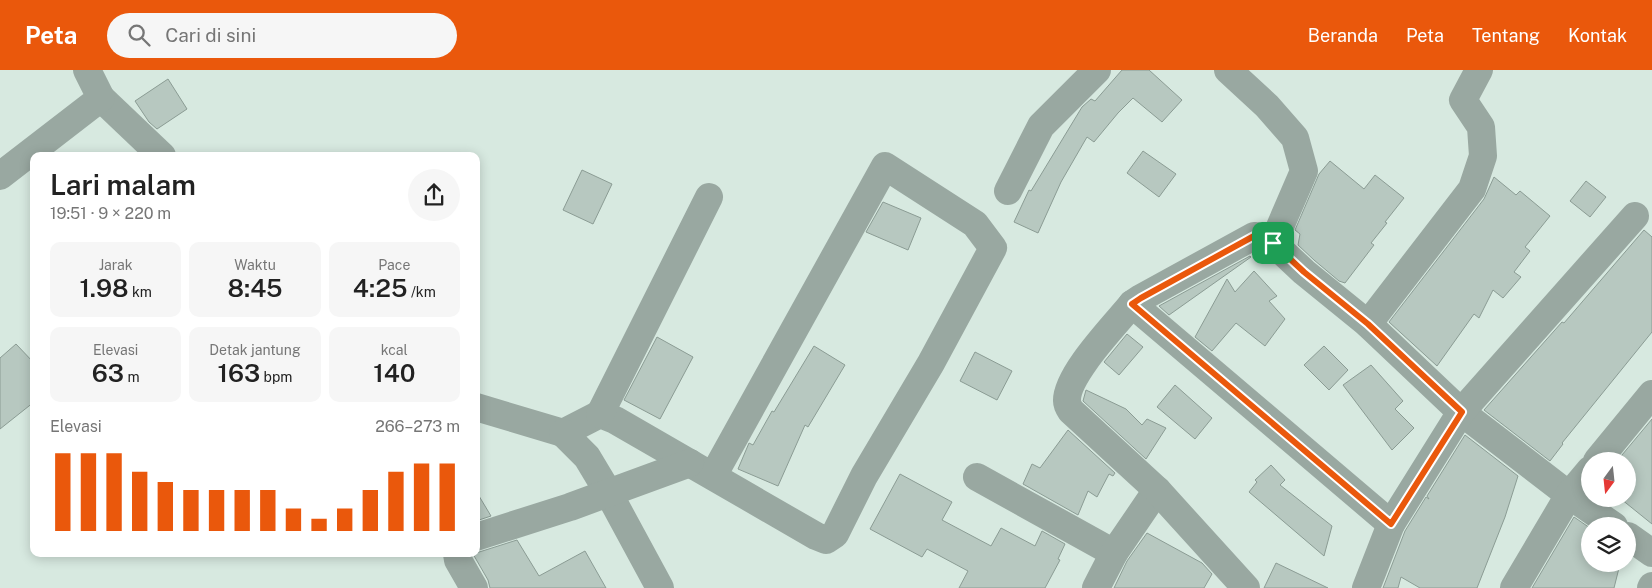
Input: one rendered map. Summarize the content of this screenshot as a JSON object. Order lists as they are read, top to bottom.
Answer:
{
  "north": "bottom",
  "page": {
    "header": "Peta",
    "search": "Cari di sini",
    "nav": [
      "Beranda",
      "Peta",
      "Tentang",
      "Kontak"
    ],
    "heading": ["Lari malam", "19:51 · 9 × 220 m"],
    "stats": [
      ["Jarak", "1.98 km"],
      ["Waktu", "8:45"],
      ["Pace", "4:25 /km"],
      ["Elevasi", "63 m"],
      ["Detak jantung", "163 bpm"],
      ["kcal", "140"]
    ],
    "chart": ["Elevasi", "266–273 m"]
  }
}
